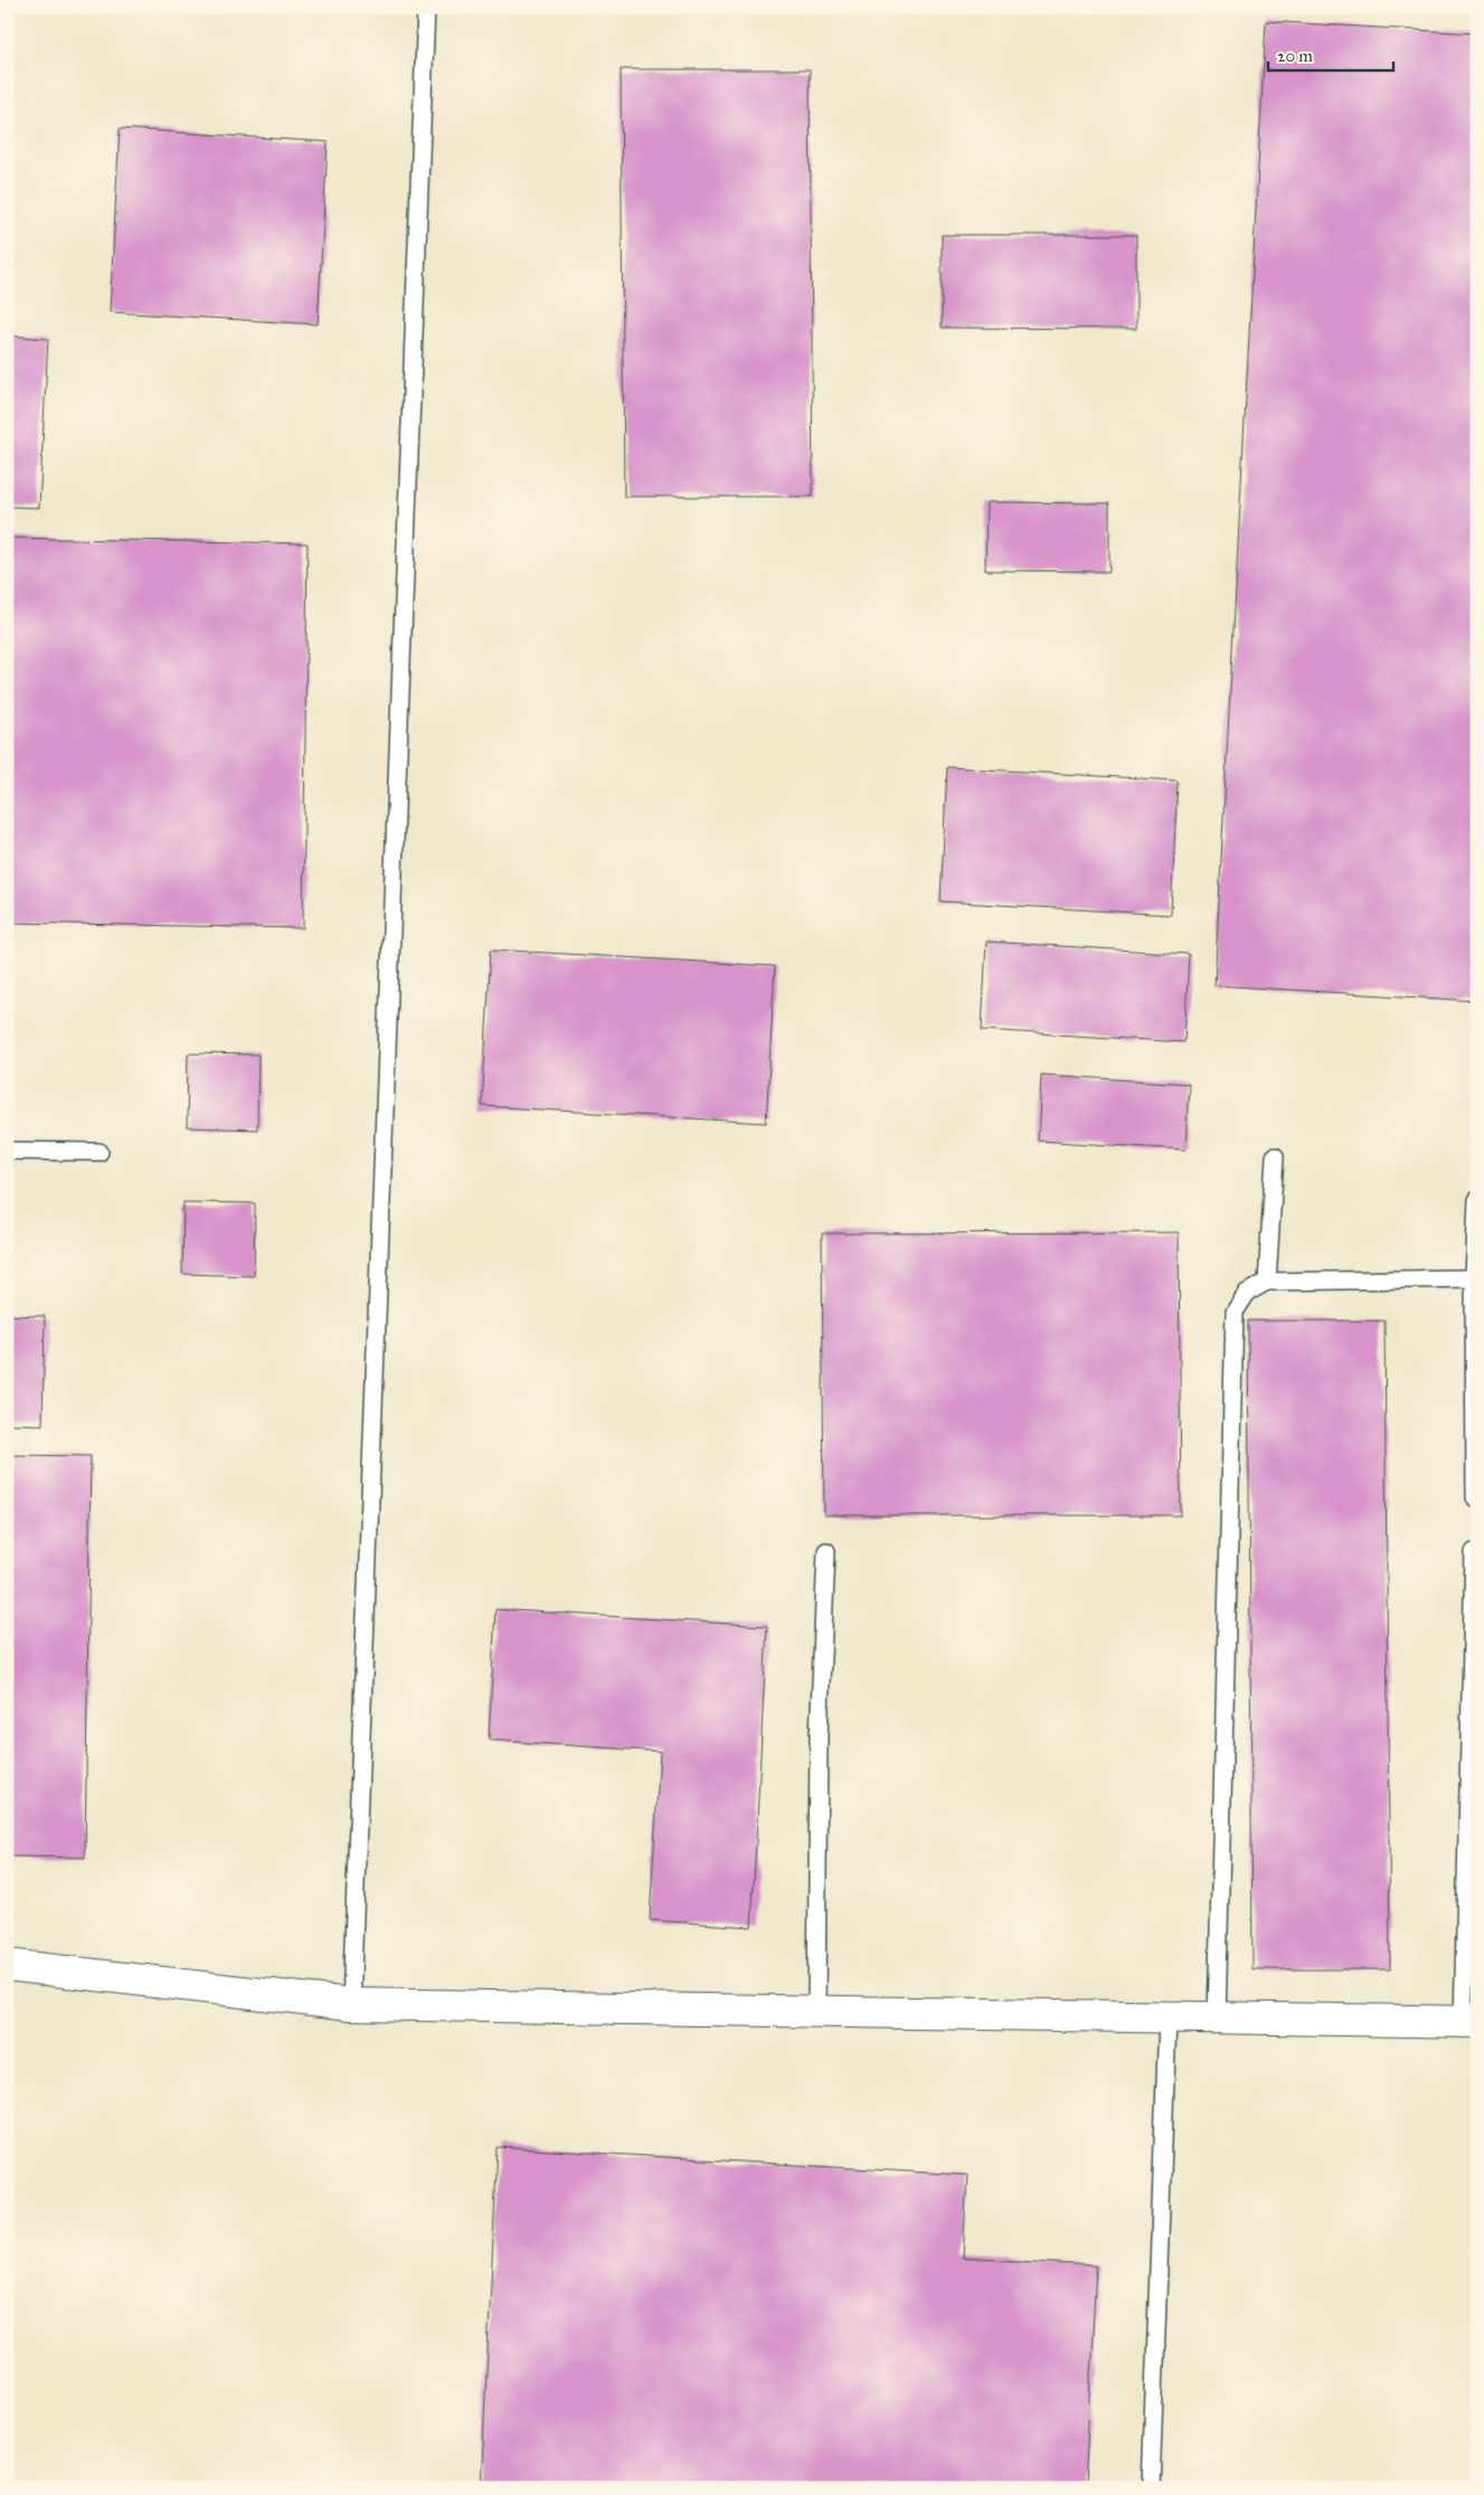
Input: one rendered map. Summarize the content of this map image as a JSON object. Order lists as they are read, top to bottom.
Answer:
{
  "scale_bar": "20 m"
}
